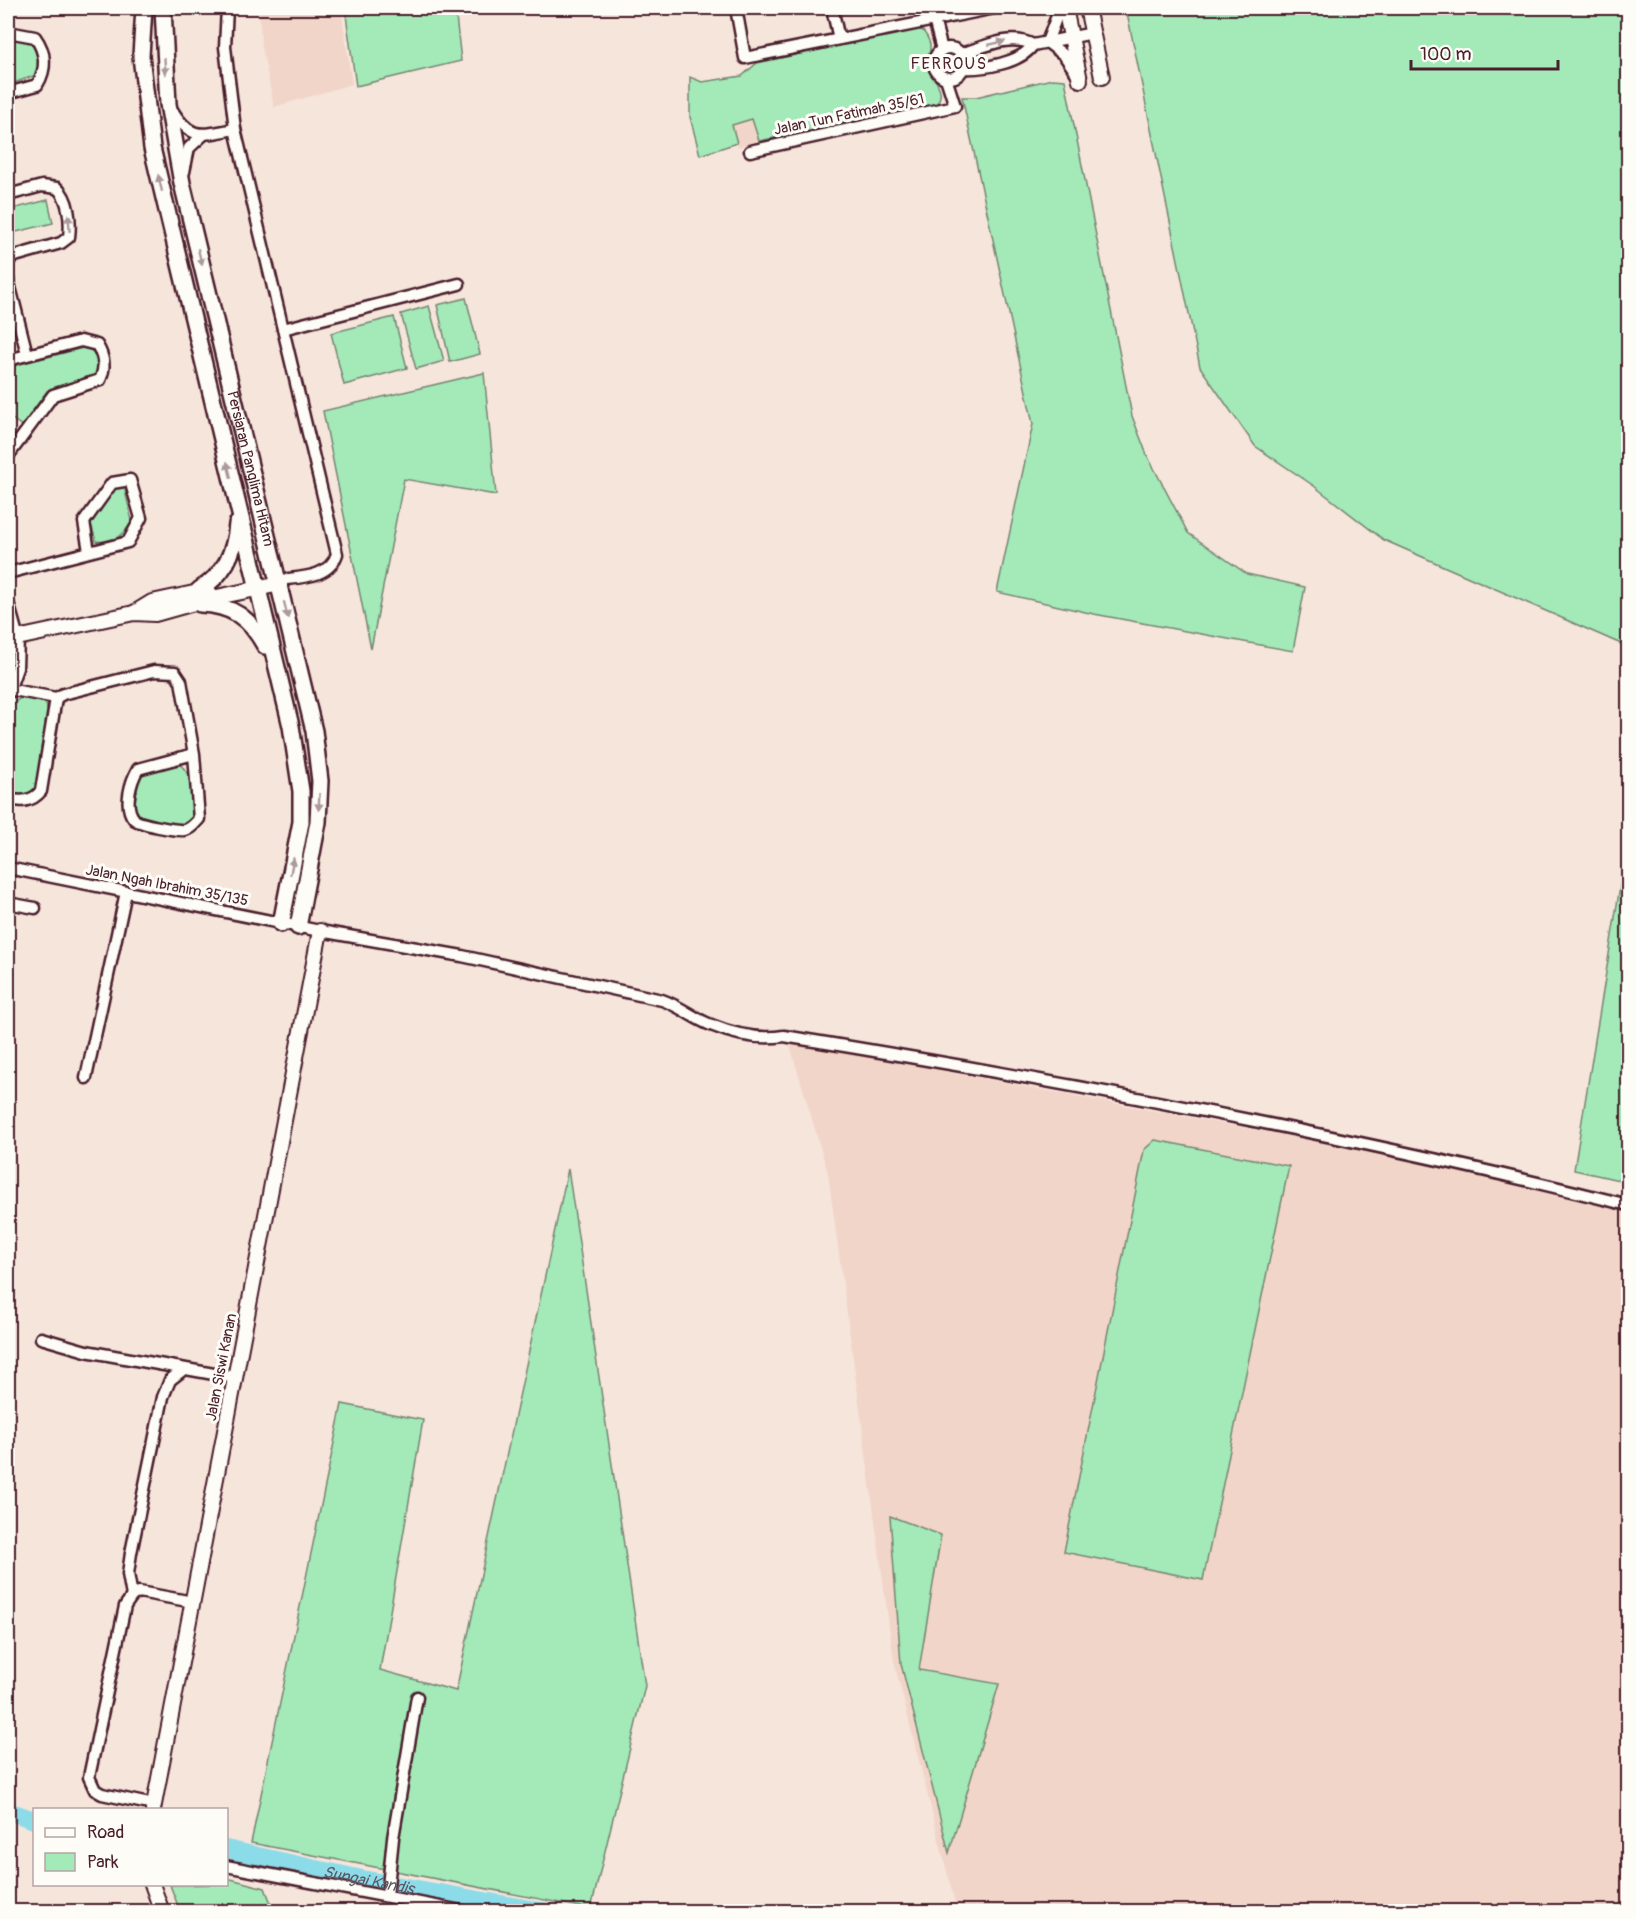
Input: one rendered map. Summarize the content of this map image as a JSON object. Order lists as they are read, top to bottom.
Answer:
{
  "streets": {
    "main road": ["Persiaran Panglima Hitam"],
    "street": ["Jalan Tun Fatimah 35/61", "Jalan Ngah Ibrahim 35/135", "Jalan Siswi Kanan"]
  },
  "crossings": [
    ["Persiaran Panglima Hitam", "Jalan Ngah Ibrahim 35/135"],
    ["Jalan Ngah Ibrahim 35/135", "Jalan Siswi Kanan"]
  ],
  "districts": ["FERROUS"],
  "water": ["Sungai Kandis"],
  "legend": ["Road", "Park"],
  "scale_bar": "100 m"
}
